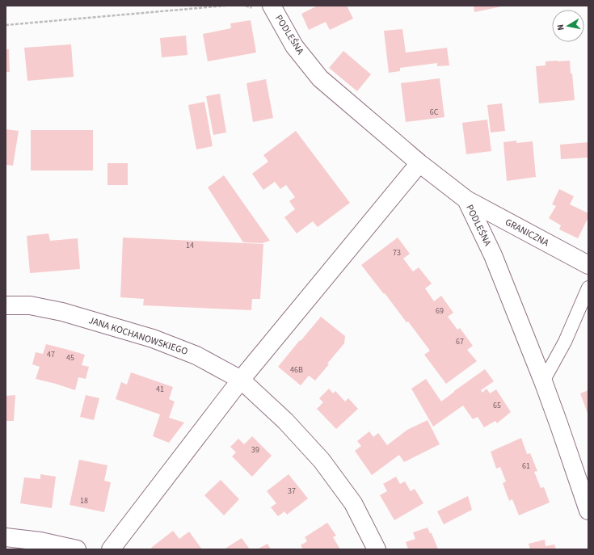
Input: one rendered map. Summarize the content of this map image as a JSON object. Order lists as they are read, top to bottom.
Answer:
{
  "streets": {
    "street": ["PODLEŚNA", "GRANICZNA", "JANA KOCHANOWSKIEGO"]
  },
  "crossings": [
    ["PODLEŚNA", "GRANICZNA"]
  ],
  "house_numbers": [
    "6C",
    "14",
    "73",
    "69",
    "67",
    "47",
    "45",
    "46B",
    "41",
    "65",
    "39",
    "61",
    "37",
    "18"
  ],
  "north": "left"
}
